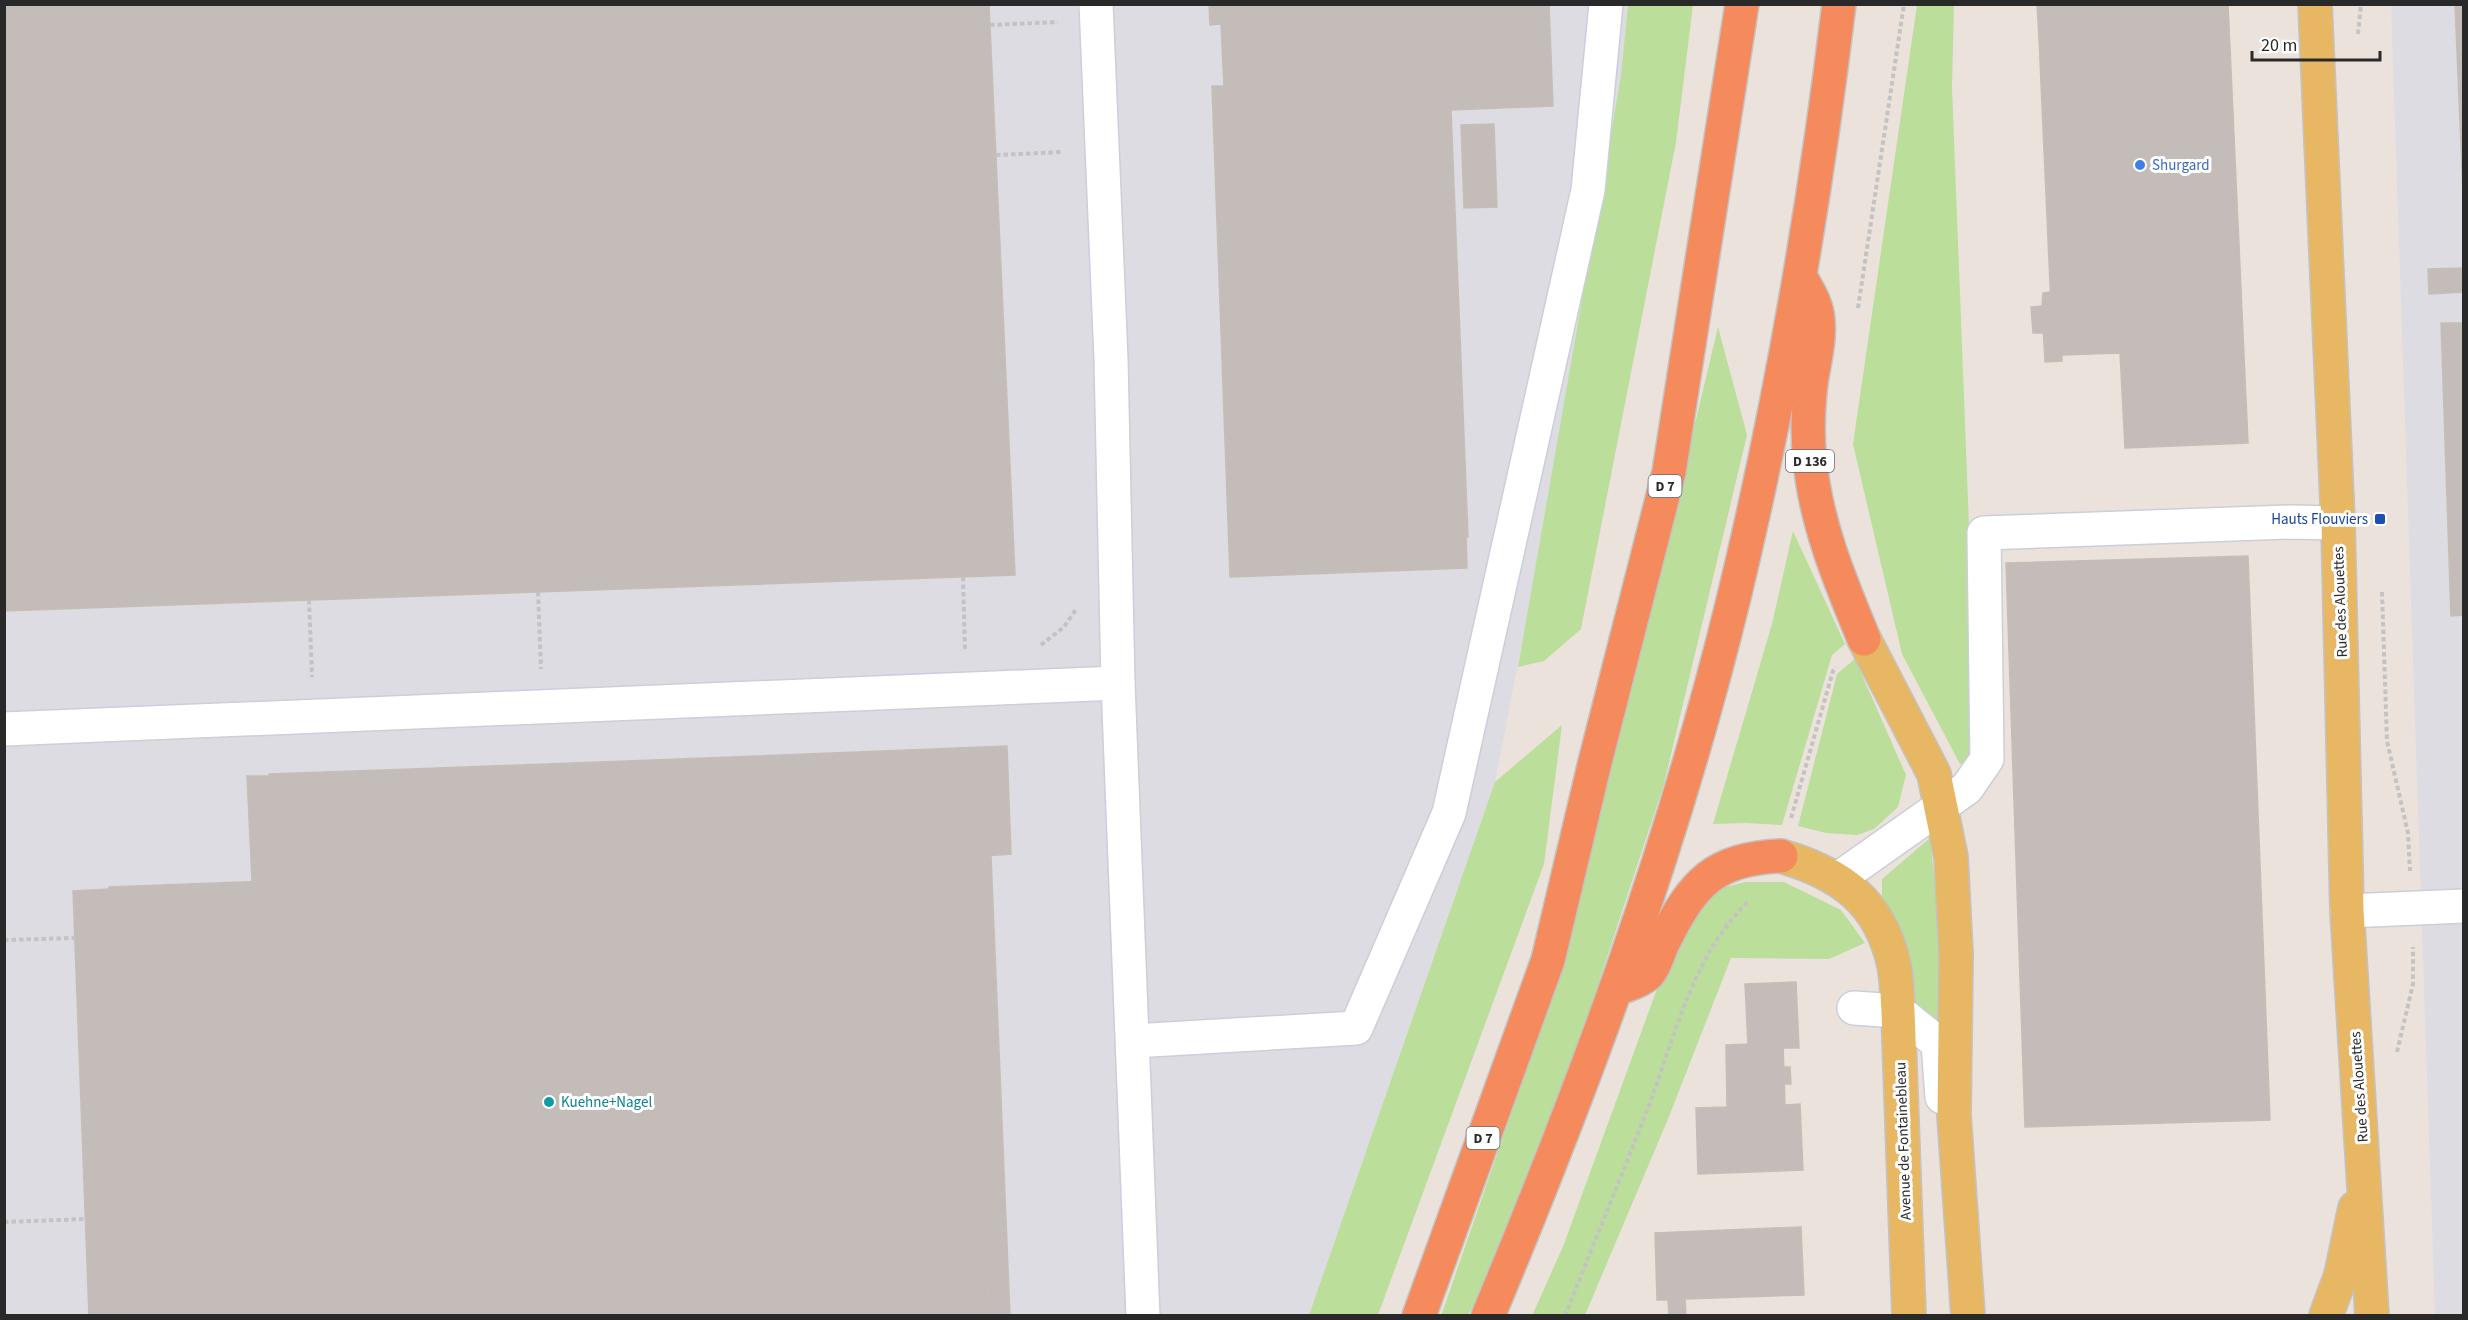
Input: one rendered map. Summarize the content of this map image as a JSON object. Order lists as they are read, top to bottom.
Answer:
{
  "streets": {
    "highway": ["D 136", "D 7"],
    "main road": ["Rue des Alouettes", "Avenue de Fontainebleau"]
  },
  "places": {
    "other": ["Shurgard", "Kuehne+Nagel"],
    "transit": ["Hauts Flouviers"]
  },
  "scale_bar": "20 m"
}
